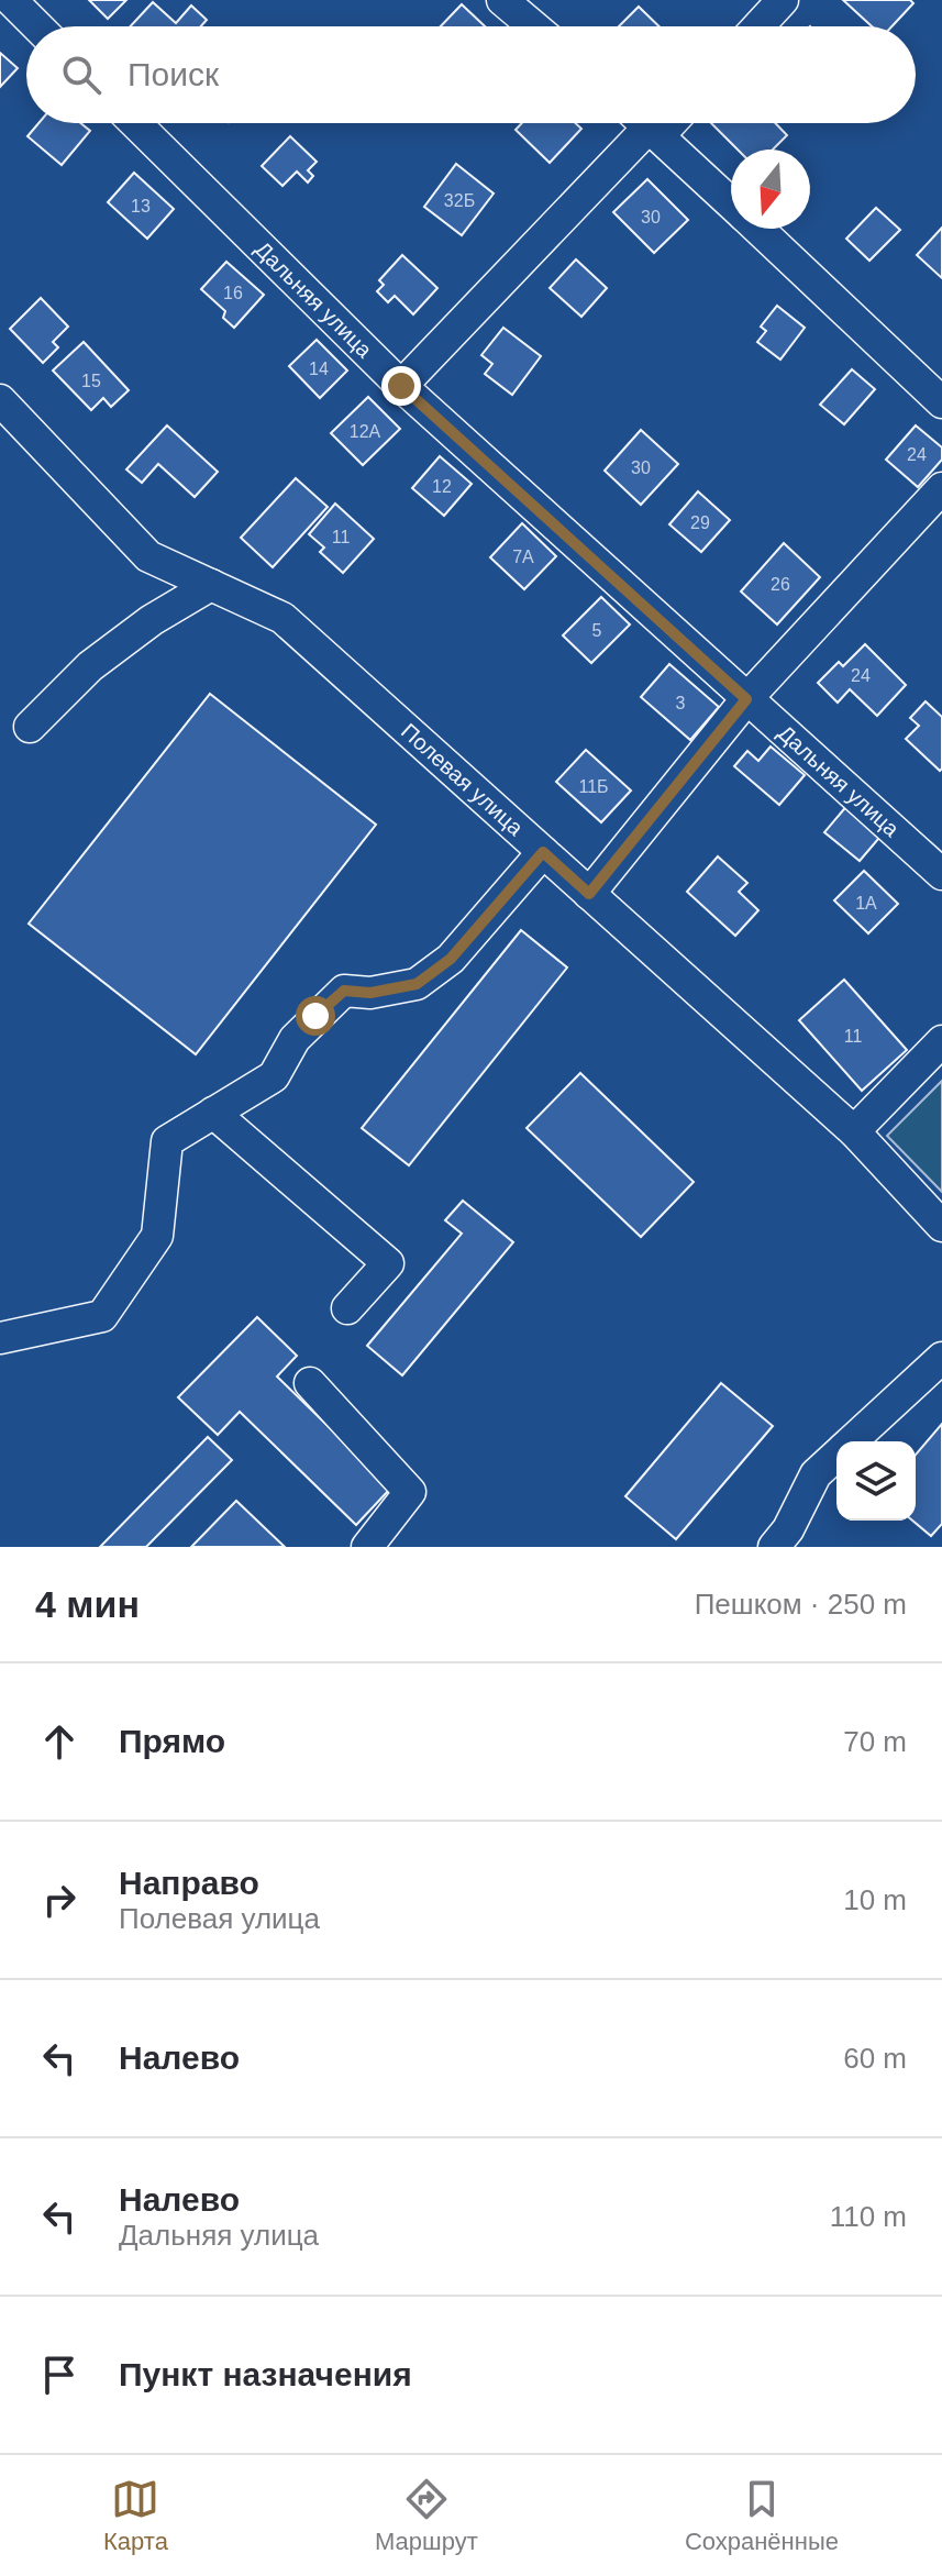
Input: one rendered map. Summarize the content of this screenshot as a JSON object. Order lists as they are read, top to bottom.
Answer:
{
  "streets": {
    "street": ["Дальняя улица", "Полевая улица"]
  },
  "house_numbers": [
    "32Б",
    "13",
    "30",
    "16",
    "14",
    "15",
    "12А",
    "24",
    "30",
    "12",
    "29",
    "11",
    "7А",
    "26",
    "5",
    "24",
    "3",
    "11Б",
    "1А",
    "11"
  ],
  "north": "bottom",
  "page": {
    "search": "Поиск",
    "heading": ["4 мин", "Пешком · 250 m"],
    "list": [
      ["Прямо", "70 m"],
      ["Направо", "Полевая улица", "10 m"],
      ["Налево", "60 m"],
      ["Налево", "Дальняя улица", "110 m"],
      "Пункт назначения"
    ],
    "nav": ["Карта", "Маршрут", "Сохранённые"]
  }
}
